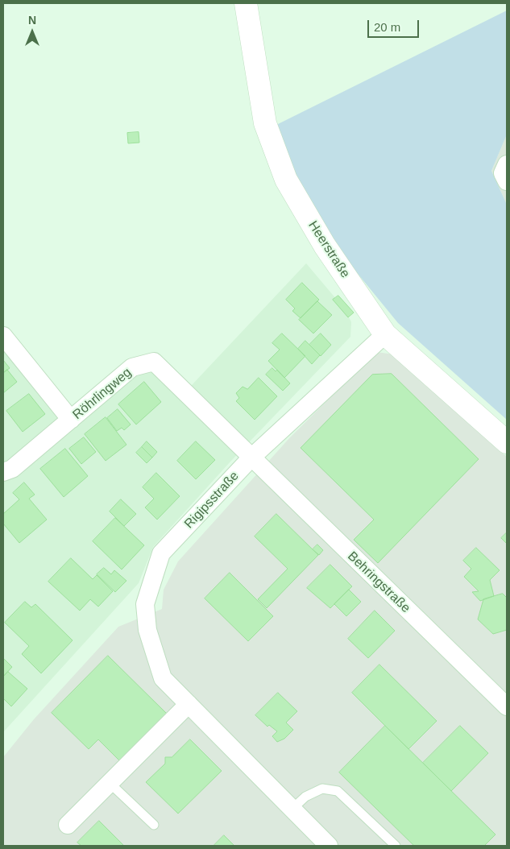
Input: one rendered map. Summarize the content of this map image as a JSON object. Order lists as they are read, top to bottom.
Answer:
{
  "streets": {
    "street": [
      "Heerstraße",
      "Röhrlingweg",
      "Rigipsstraße",
      "Behringstraße"
    ]
  },
  "crossings": [
    ["Heerstraße", "Rigipsstraße"],
    ["Röhrlingweg", "Rigipsstraße"],
    ["Röhrlingweg", "Behringstraße"],
    ["Rigipsstraße", "Behringstraße"]
  ],
  "scale_bar": "20 m",
  "north": "top"
}
